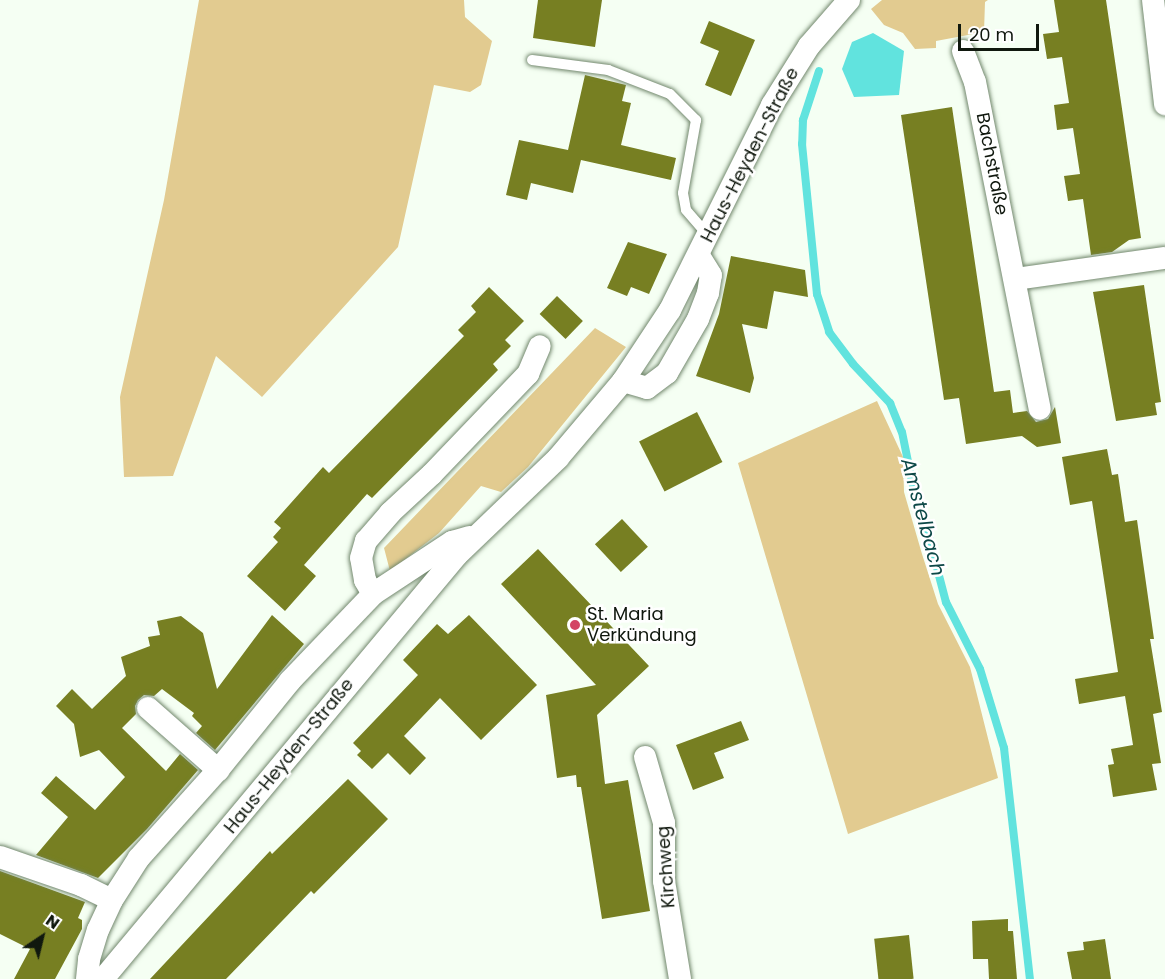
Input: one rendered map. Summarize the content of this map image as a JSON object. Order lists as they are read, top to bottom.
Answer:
{
  "streets": {
    "street": ["Haus-Heyden-Straße", "Bachstraße", "Kirchweg"]
  },
  "water": ["Amstelbach"],
  "places": ["St. Maria Verkündung"],
  "scale_bar": "20 m",
  "north": "top right"
}
